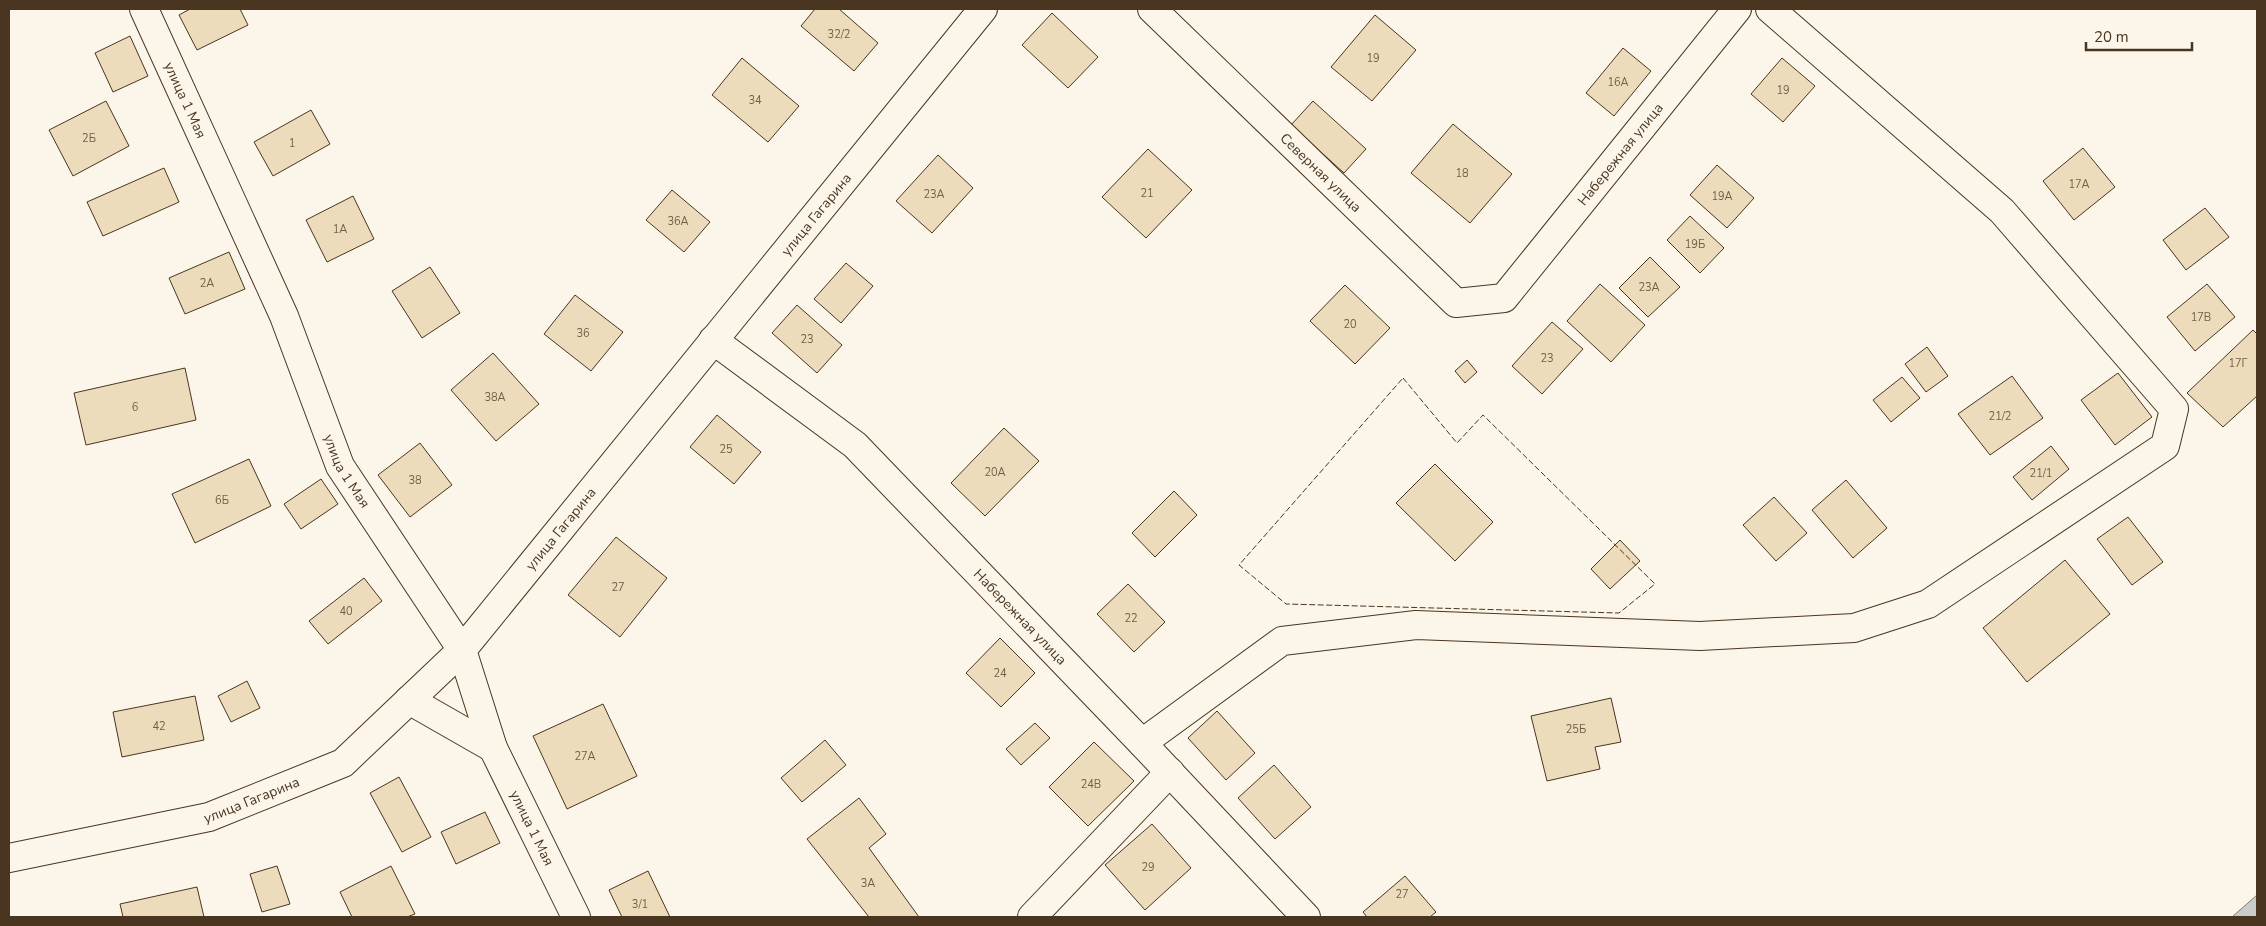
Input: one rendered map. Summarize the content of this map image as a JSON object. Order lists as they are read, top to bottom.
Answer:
{
  "streets": {
    "street": [
      "улица 1 Мая",
      "Набережная улица",
      "Северная улица",
      "улица Гагарина"
    ]
  },
  "crossings": [
    ["улица 1 Мая", "улица Гагарина"],
    ["Набережная улица", "Северная улица"],
    ["Набережная улица", "улица Гагарина"]
  ],
  "house_numbers": [
    "32/2",
    "19",
    "16А",
    "19",
    "34",
    "2Б",
    "1",
    "18",
    "17А",
    "21",
    "23А",
    "19А",
    "36А",
    "1А",
    "19Б",
    "2А",
    "23А",
    "17В",
    "20",
    "36",
    "23",
    "23",
    "17Г",
    "38А",
    "6",
    "21/2",
    "25",
    "20А",
    "21/1",
    "38",
    "6Б",
    "27",
    "40",
    "22",
    "24",
    "42",
    "25Б",
    "27А",
    "24В",
    "29",
    "3А",
    "27",
    "3/1"
  ],
  "scale_bar": "20 m"
}
